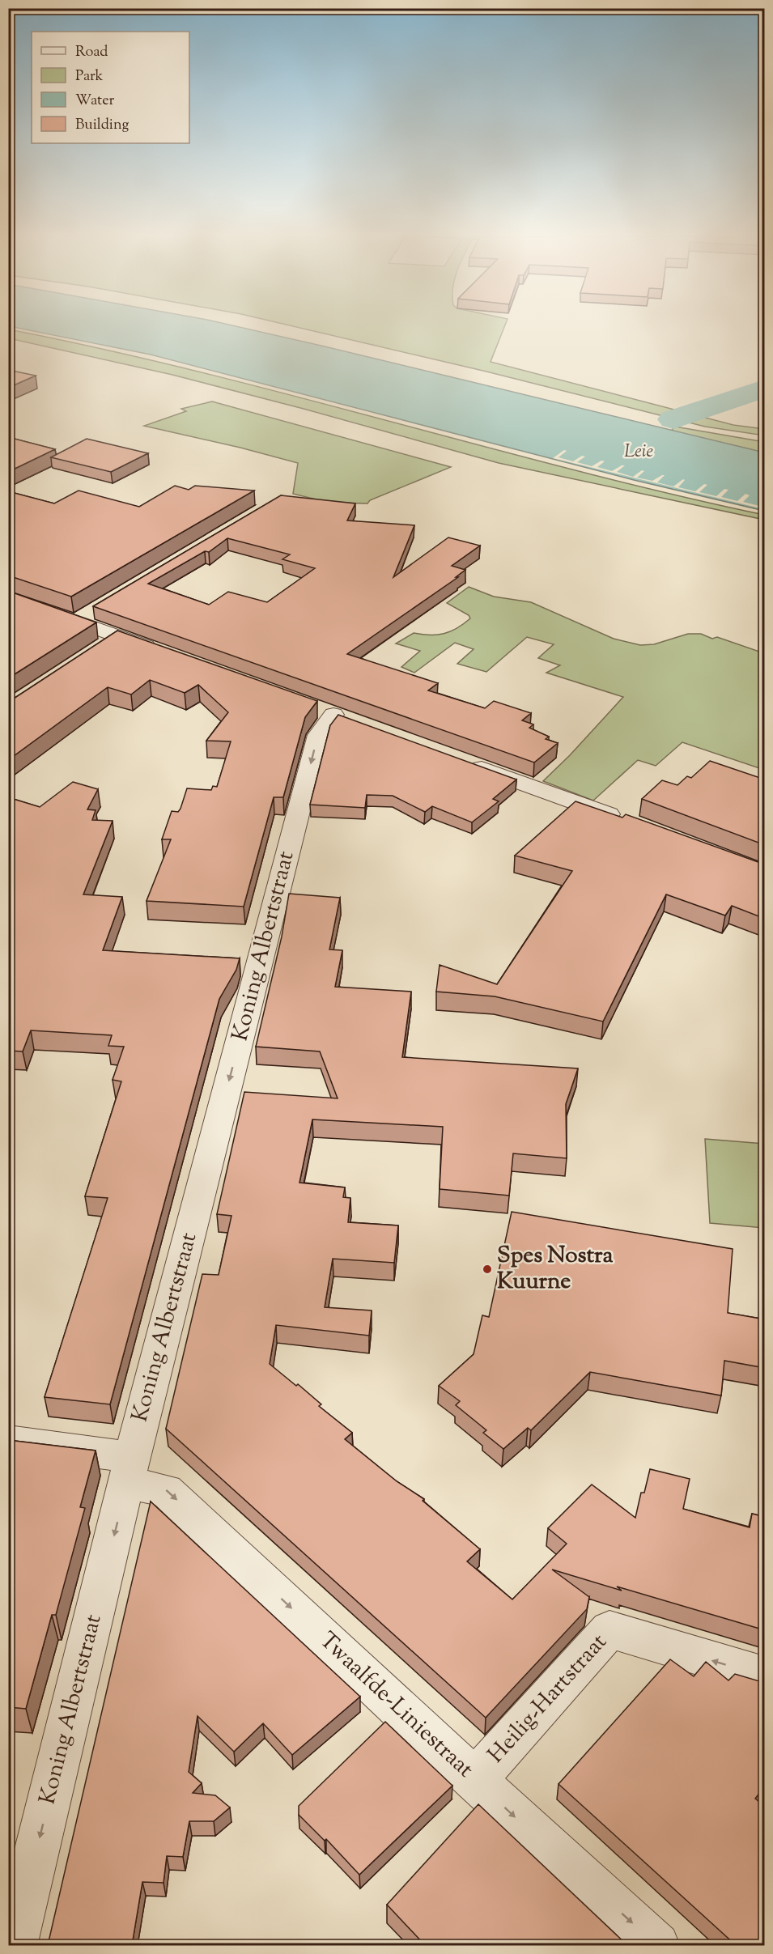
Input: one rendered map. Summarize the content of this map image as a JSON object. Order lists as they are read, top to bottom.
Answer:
{
  "streets": {
    "street": ["Koning Albertstraat", "Heilig-Hartstraat", "Twaalfde-Liniestraat"]
  },
  "crossings": [
    ["Koning Albertstraat", "Twaalfde-Liniestraat"],
    ["Heilig-Hartstraat", "Twaalfde-Liniestraat"]
  ],
  "one_way": ["Koning Albertstraat", "Heilig-Hartstraat", "Twaalfde-Liniestraat"],
  "water": ["Leie"],
  "places": ["Spes Nostra Kuurne"],
  "legend": [
    "Road",
    "Park",
    "Water",
    "Building"
  ]
}
